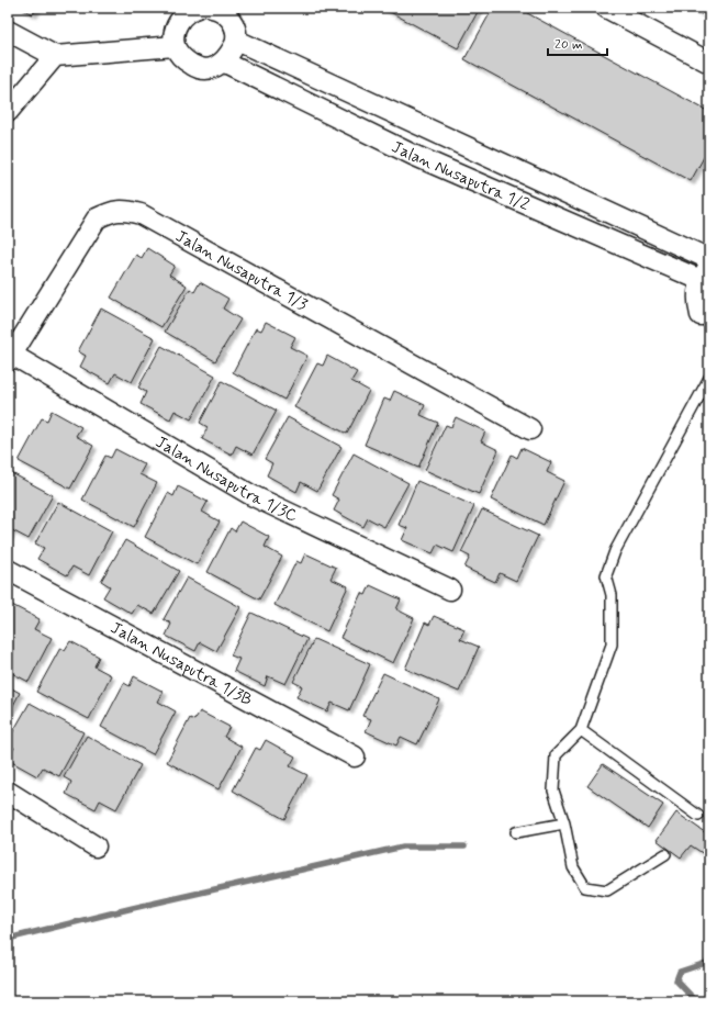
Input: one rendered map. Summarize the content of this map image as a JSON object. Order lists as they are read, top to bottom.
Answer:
{
  "streets": {
    "street": [
      "Jalan Nusaputra 1/2",
      "Jalan Nusaputra 1/3",
      "Jalan Nusaputra 1/3C",
      "Jalan Nusaputra 1/3B"
    ]
  },
  "crossings": [
    ["Jalan Nusaputra 1/3", "Jalan Nusaputra 1/3C"]
  ],
  "scale_bar": "20 m"
}
